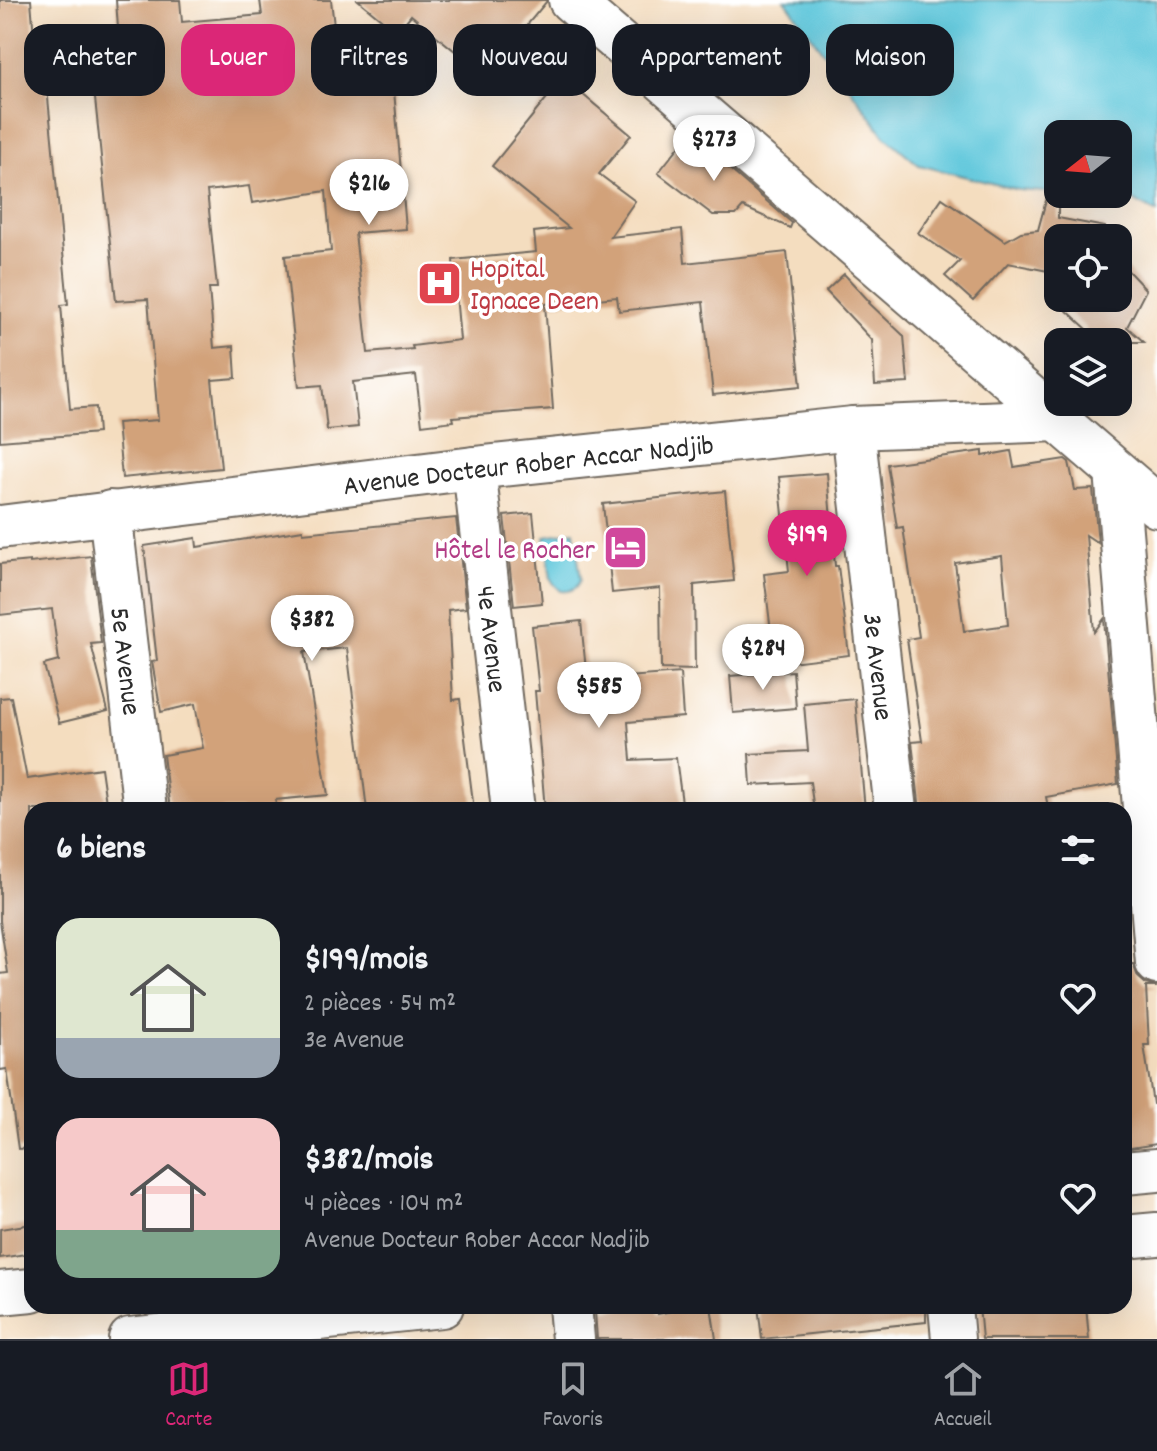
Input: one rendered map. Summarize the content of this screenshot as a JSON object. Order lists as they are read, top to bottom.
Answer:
{
  "streets": {
    "street": [
      "Avenue Docteur Rober Accar Nadjib",
      "4e Avenue",
      "5e Avenue",
      "3e Avenue"
    ]
  },
  "crossings": [
    ["Avenue Docteur Rober Accar Nadjib", "4e Avenue"],
    ["Avenue Docteur Rober Accar Nadjib", "5e Avenue"],
    ["Avenue Docteur Rober Accar Nadjib", "3e Avenue"]
  ],
  "places": {
    "hospital": ["Hopital Ignace Deen"],
    "hotel": ["Hôtel le Rocher"]
  },
  "north": "left",
  "page": {
    "chip": [
      "Acheter",
      "Louer",
      "Filtres",
      "Nouveau",
      "Appartement",
      "Maison"
    ],
    "price": [
      "$273",
      "$216",
      "$199",
      "$382",
      "$284",
      "$585"
    ],
    "heading": "6 biens",
    "list": [
      {
        "name": "$199/mois",
        "note": "2 pièces · 54 m² · 3e Avenue"
      },
      {
        "name": "$382/mois",
        "note": "4 pièces · 104 m² · Avenue Docteur Rober Accar Nadjib"
      }
    ],
    "tabs": ["Carte", "Favoris", "Accueil"]
  }
}
